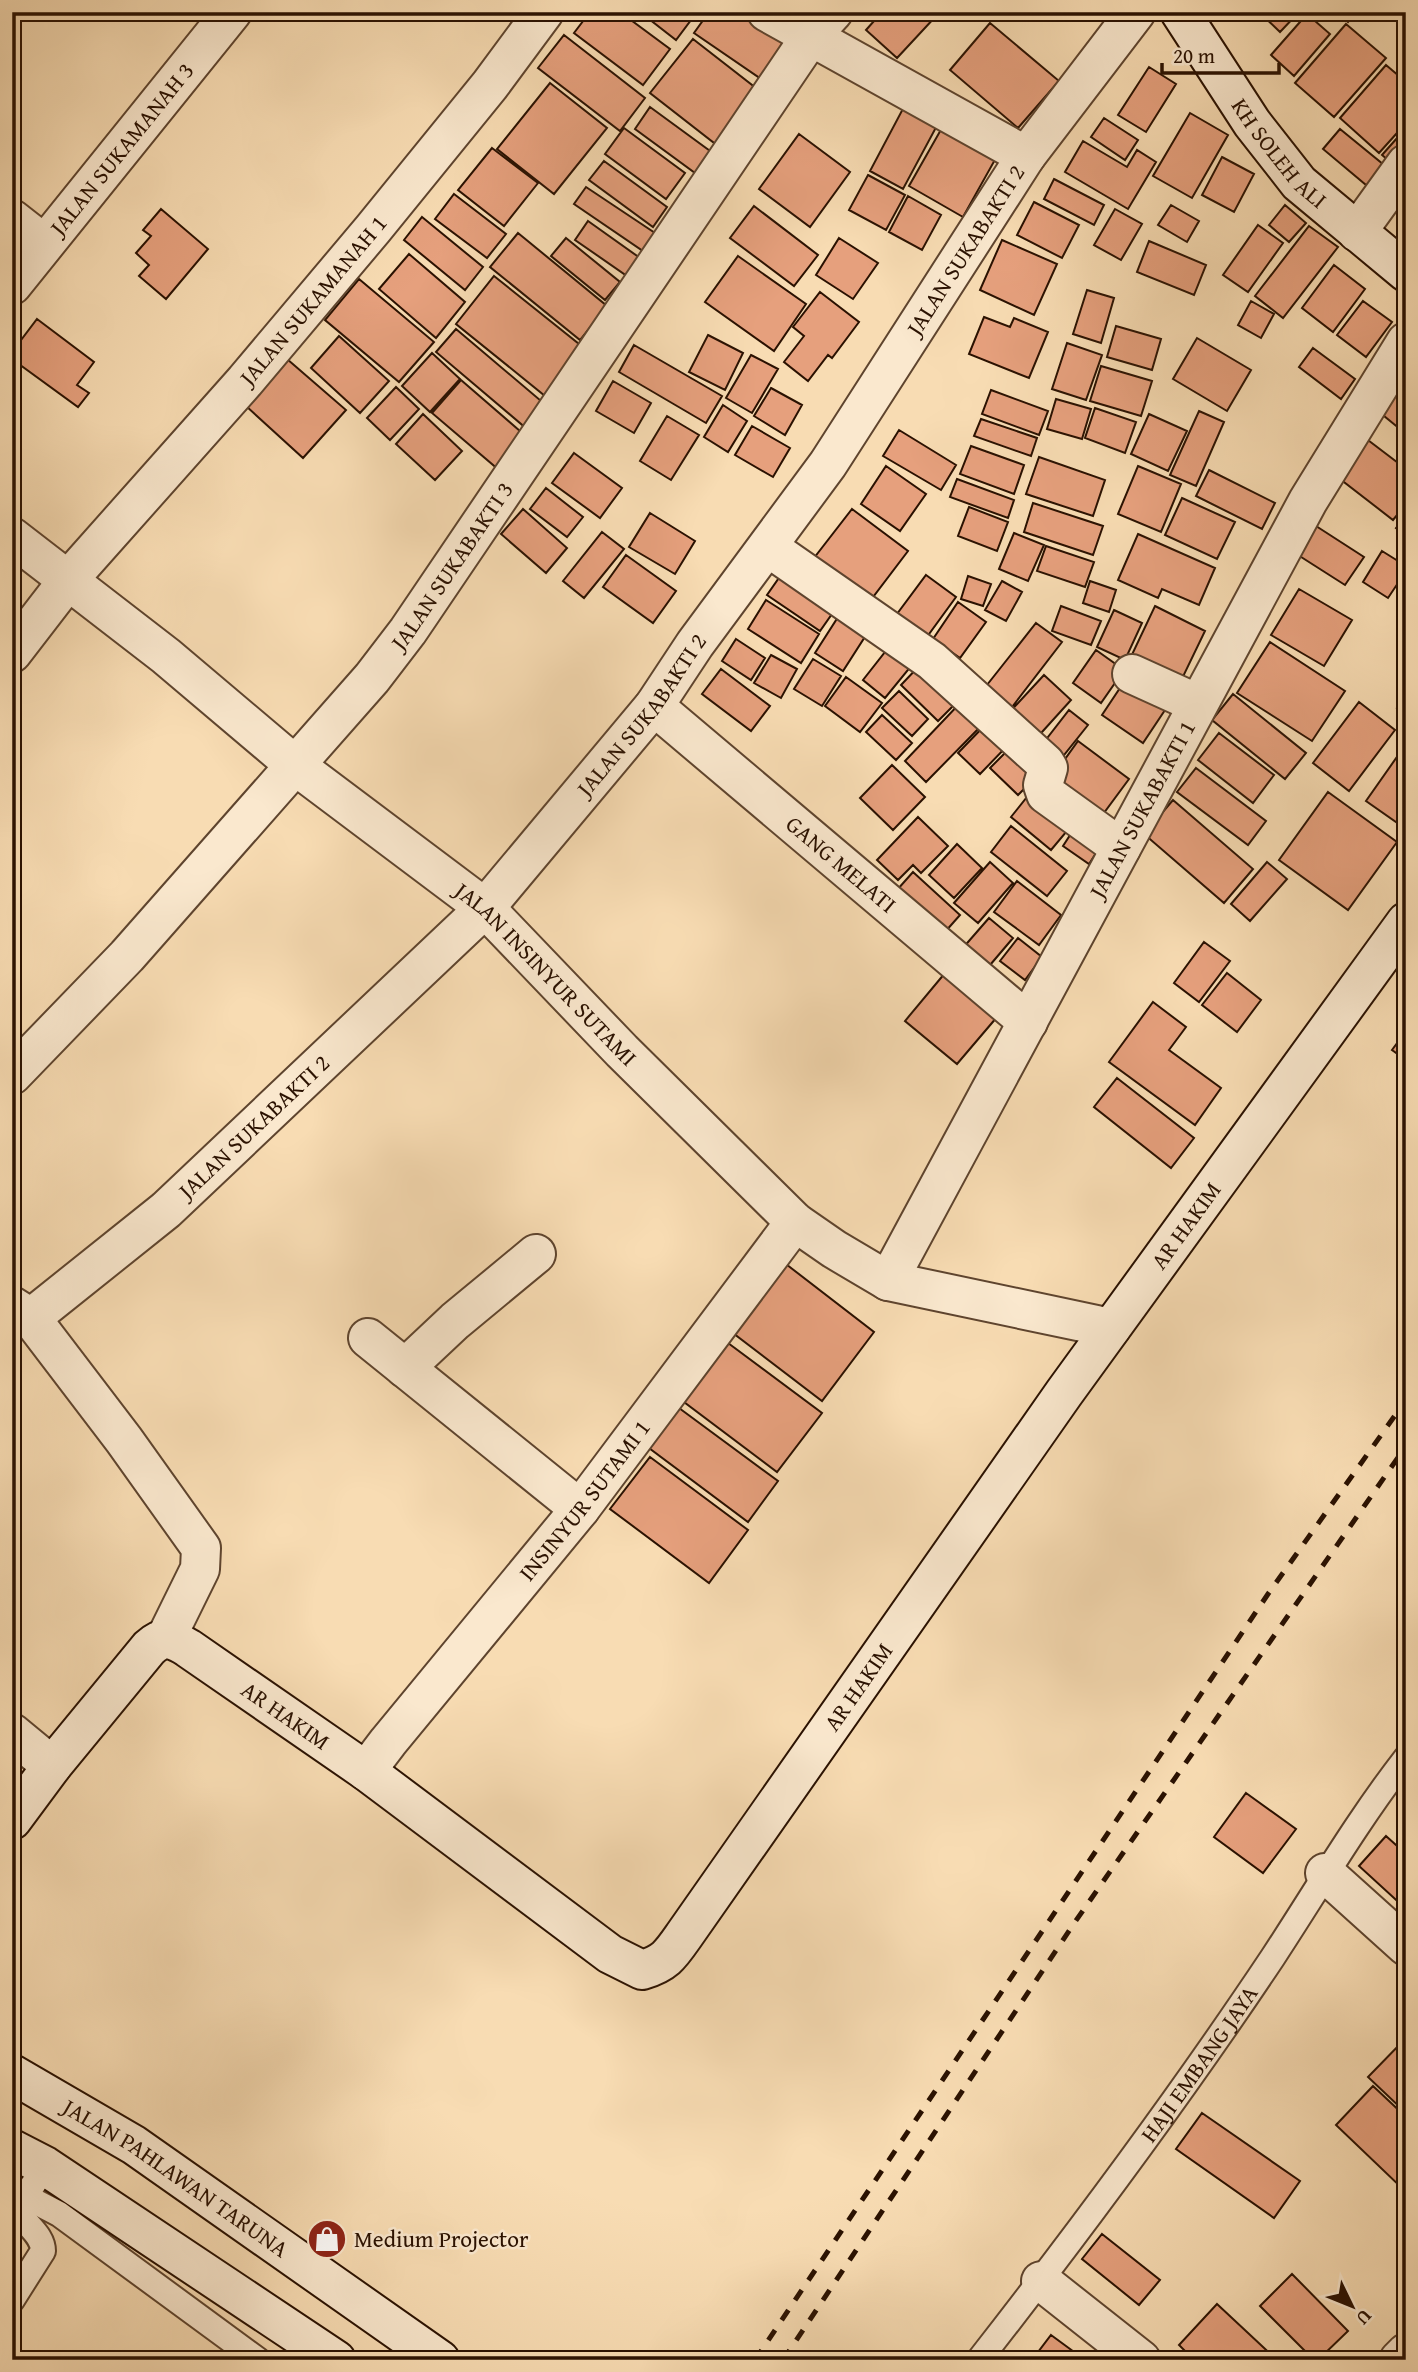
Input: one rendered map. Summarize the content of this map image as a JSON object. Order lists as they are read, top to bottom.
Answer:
{
  "streets": {
    "street": [
      "JALAN SUKAMANAH 3",
      "KH SOLEH ALI",
      "JALAN SUKABAKTI 2",
      "JALAN SUKAMANAH 1",
      "JALAN SUKABAKTI 3",
      "JALAN SUKABAKTI 1",
      "GANG MELATI",
      "JALAN INSINYUR SUTAMI",
      "AR HAKIM",
      "INSINYUR SUTAMI 1",
      "JALAN PAHLAWAN TARUNA"
    ],
    "lane": ["HAJI EMBANG JAYA"]
  },
  "crossings": [
    ["JALAN SUKABAKTI 2", "GANG MELATI"],
    ["JALAN SUKABAKTI 2", "JALAN INSINYUR SUTAMI"],
    ["JALAN SUKAMANAH 1", "JALAN INSINYUR SUTAMI"],
    ["JALAN SUKABAKTI 3", "JALAN INSINYUR SUTAMI"],
    ["JALAN SUKABAKTI 1", "GANG MELATI"],
    ["JALAN SUKABAKTI 1", "JALAN INSINYUR SUTAMI"],
    ["JALAN INSINYUR SUTAMI", "AR HAKIM"],
    ["JALAN INSINYUR SUTAMI", "INSINYUR SUTAMI 1"],
    ["AR HAKIM", "INSINYUR SUTAMI 1"]
  ],
  "places": {
    "shop": ["Medium Projector"]
  },
  "scale_bar": "20 m",
  "north": "bottom right"
}
